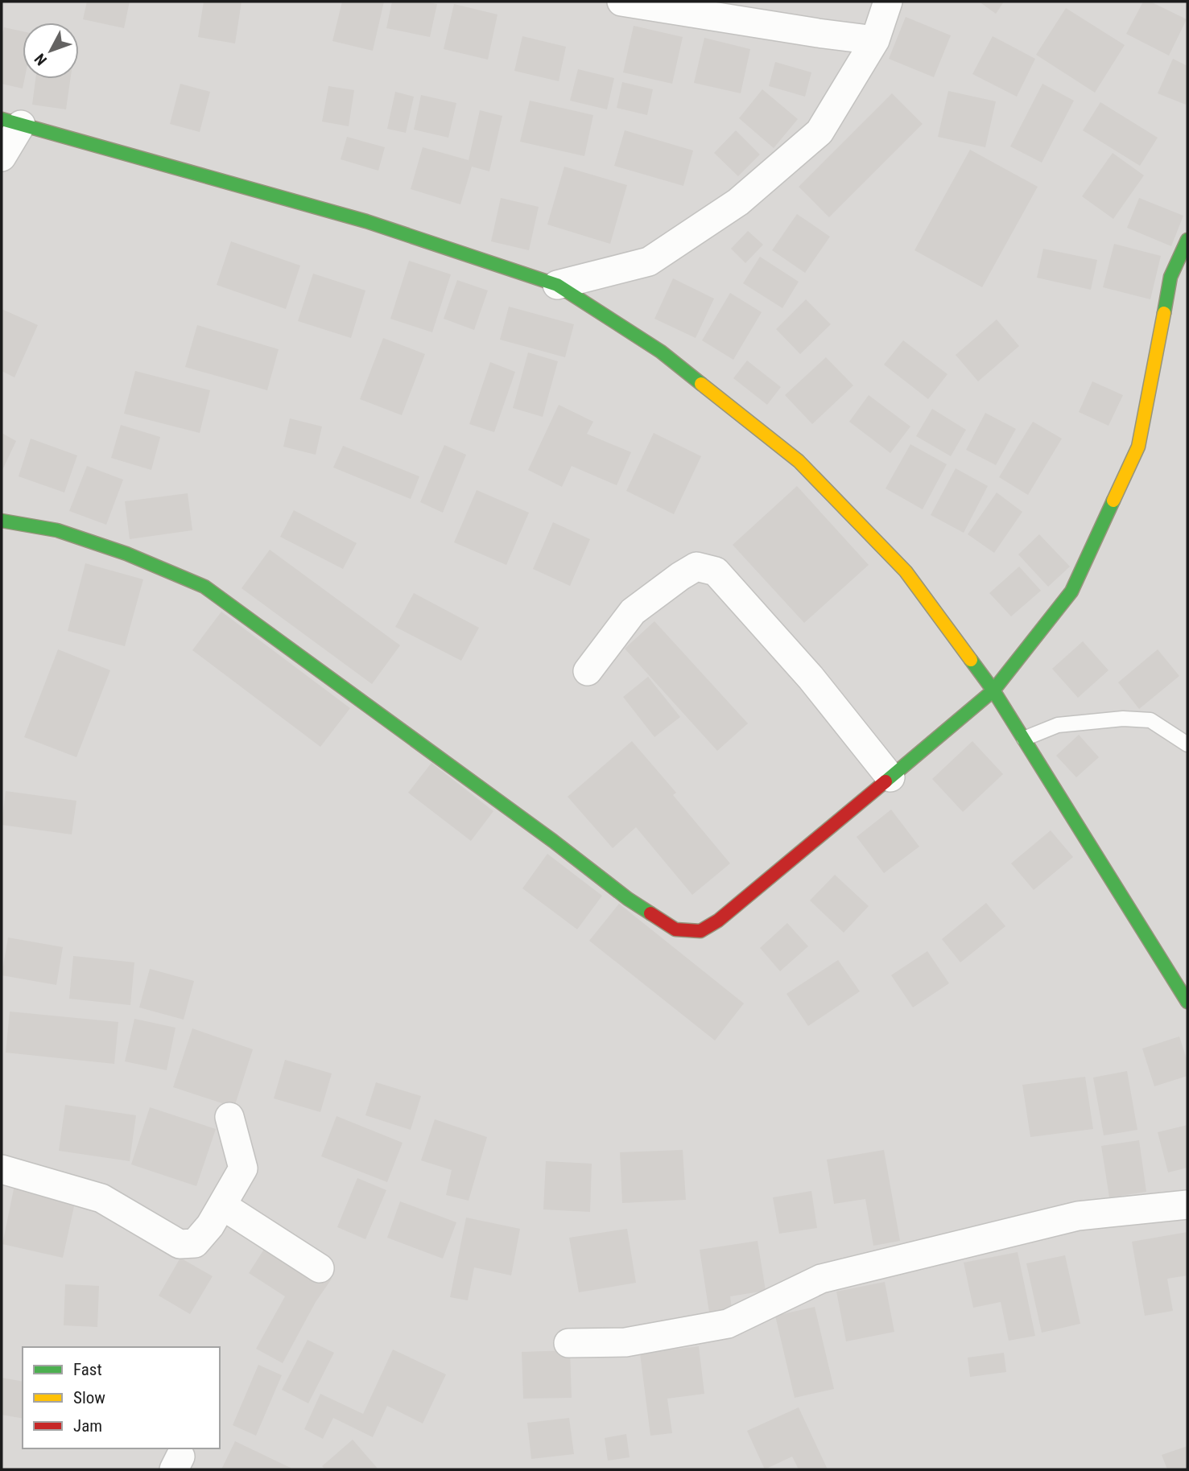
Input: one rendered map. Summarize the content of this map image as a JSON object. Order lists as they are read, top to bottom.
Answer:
{
  "legend": ["Fast", "Slow", "Jam"],
  "north": "bottom left"
}
